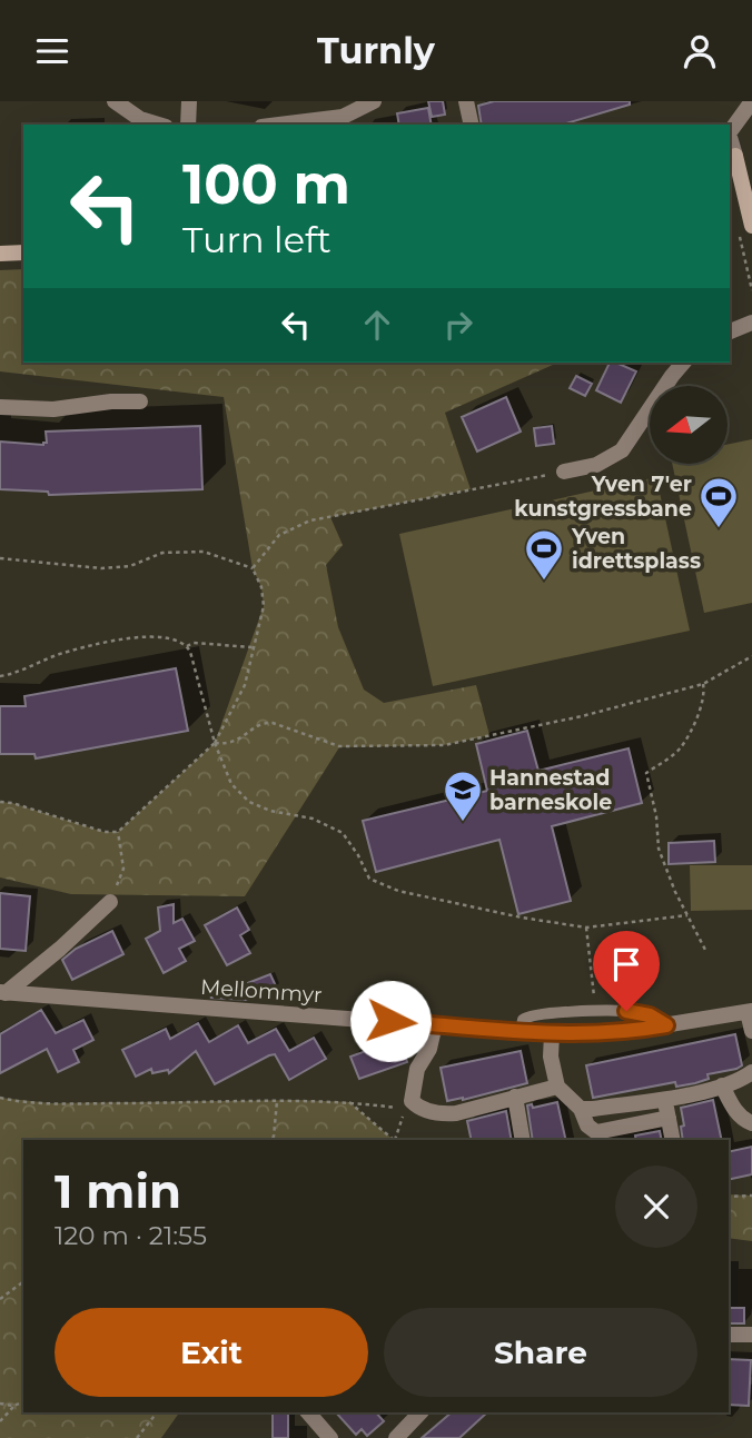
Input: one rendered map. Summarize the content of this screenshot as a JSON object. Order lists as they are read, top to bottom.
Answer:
{
  "streets": {
    "street": ["Mellommyr"]
  },
  "places": {
    "sports": ["Yven 7'er kunstgressbane", "Yven idrettsplass"],
    "school or university": ["Hannestad barneskole"]
  },
  "north": "left",
  "page": {
    "header": "Turnly",
    "turn": ["100 m", "Turn left"],
    "heading": ["1 min", "120 m · 21:55"],
    "buttons": ["Exit", "Share"]
  }
}
